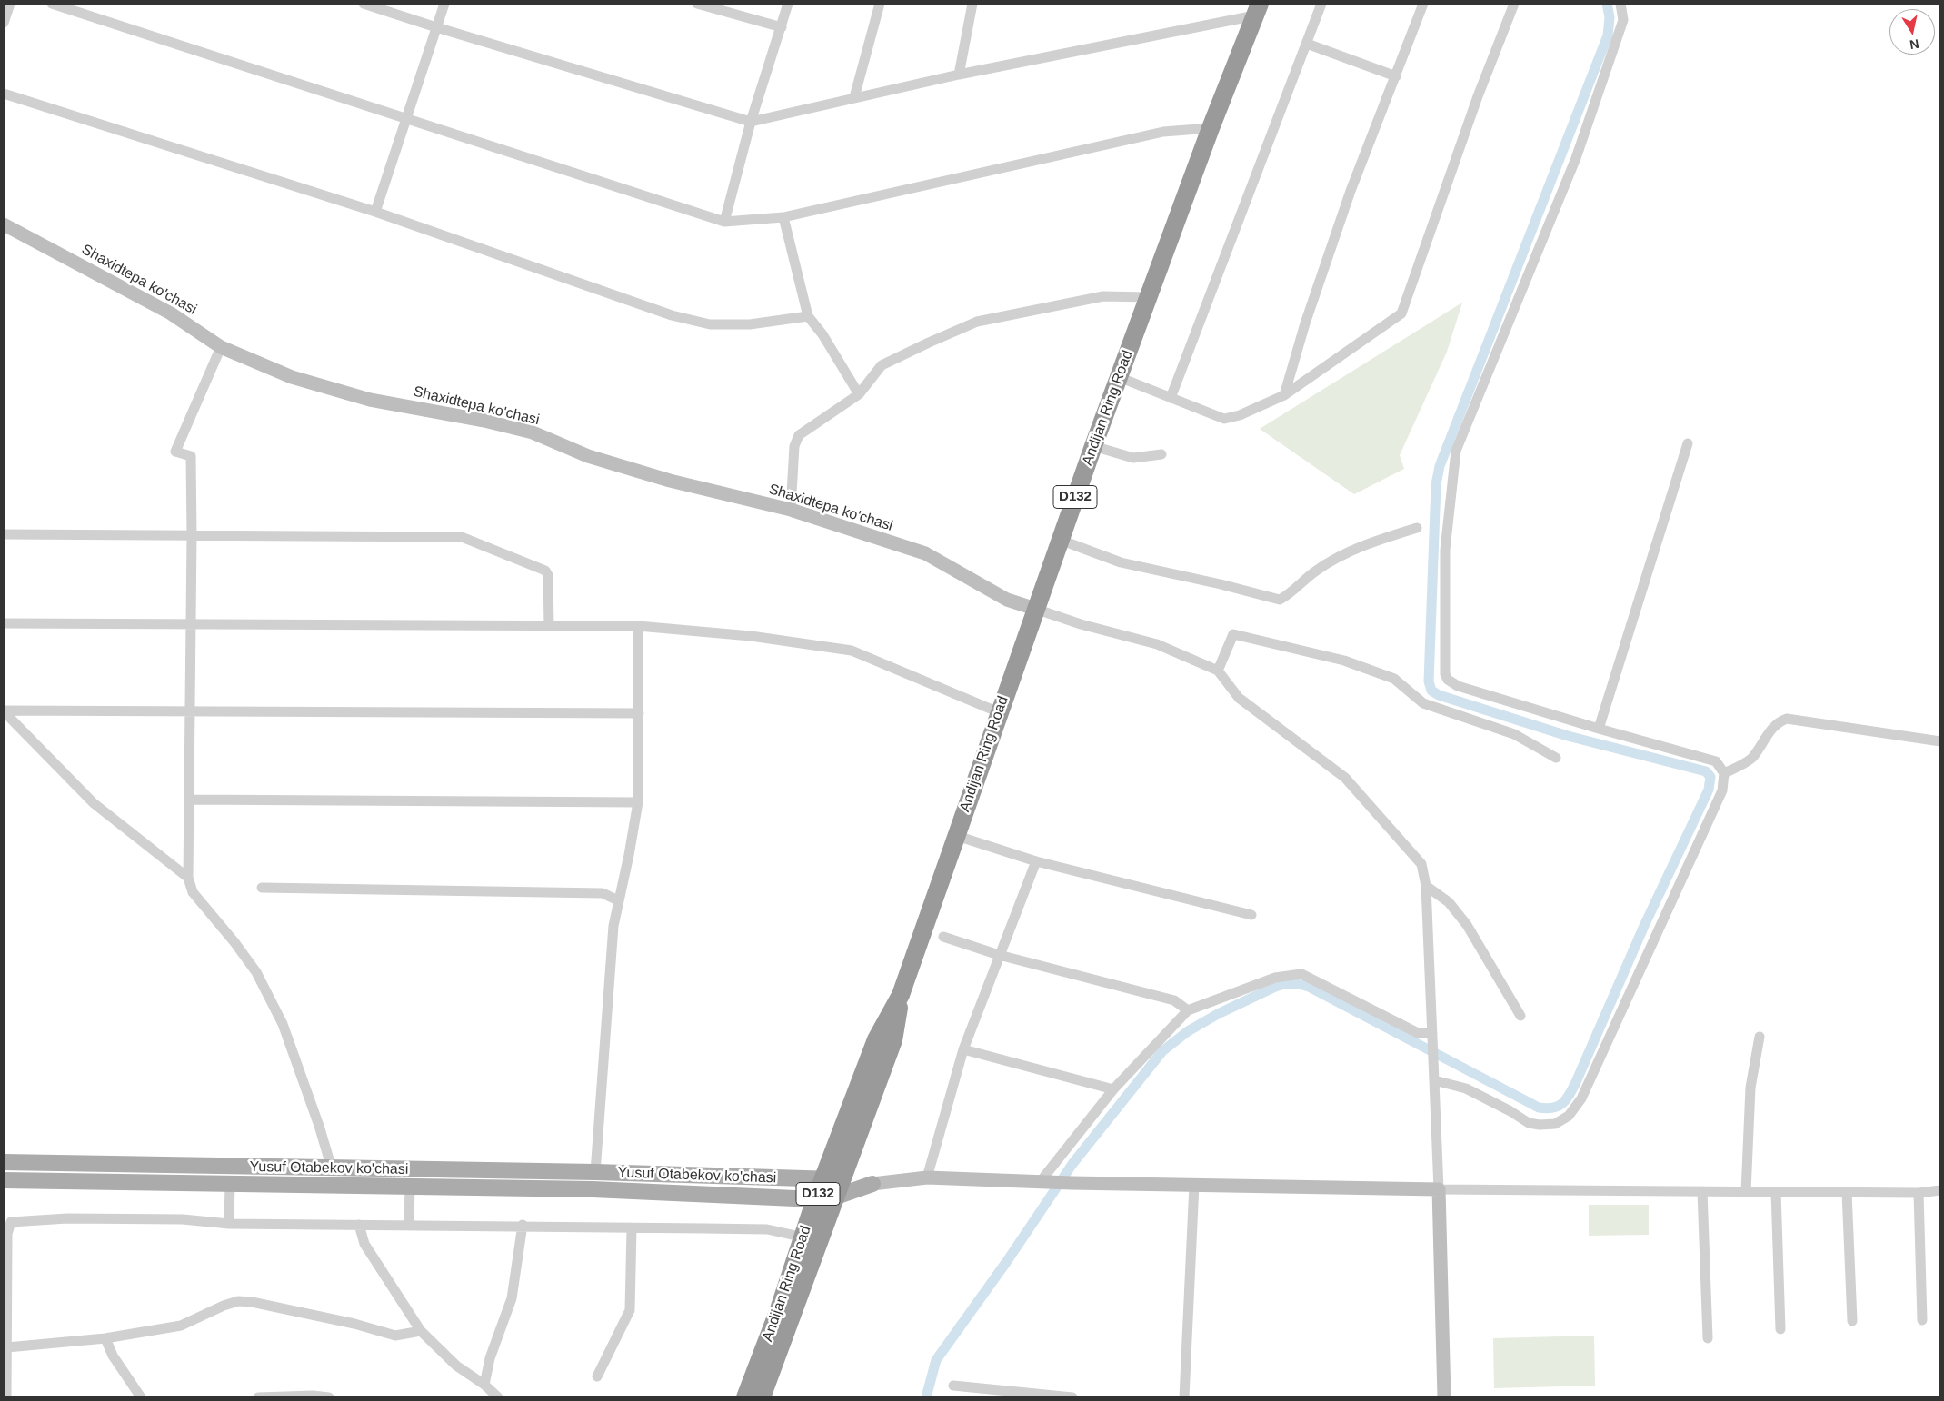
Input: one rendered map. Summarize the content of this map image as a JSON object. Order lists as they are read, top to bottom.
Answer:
{
  "streets": {
    "highway": ["Andijan Ring Road", "D132"],
    "main road": ["Yusuf Otabekov ko'chasi"],
    "street": ["Shaxidtepa ko'chasi"]
  },
  "crossings": [
    ["Shaxidtepa ko'chasi", "Andijan Ring Road"],
    ["Andijan Ring Road", "Yusuf Otabekov ko'chasi"]
  ],
  "north": "bottom"
}
